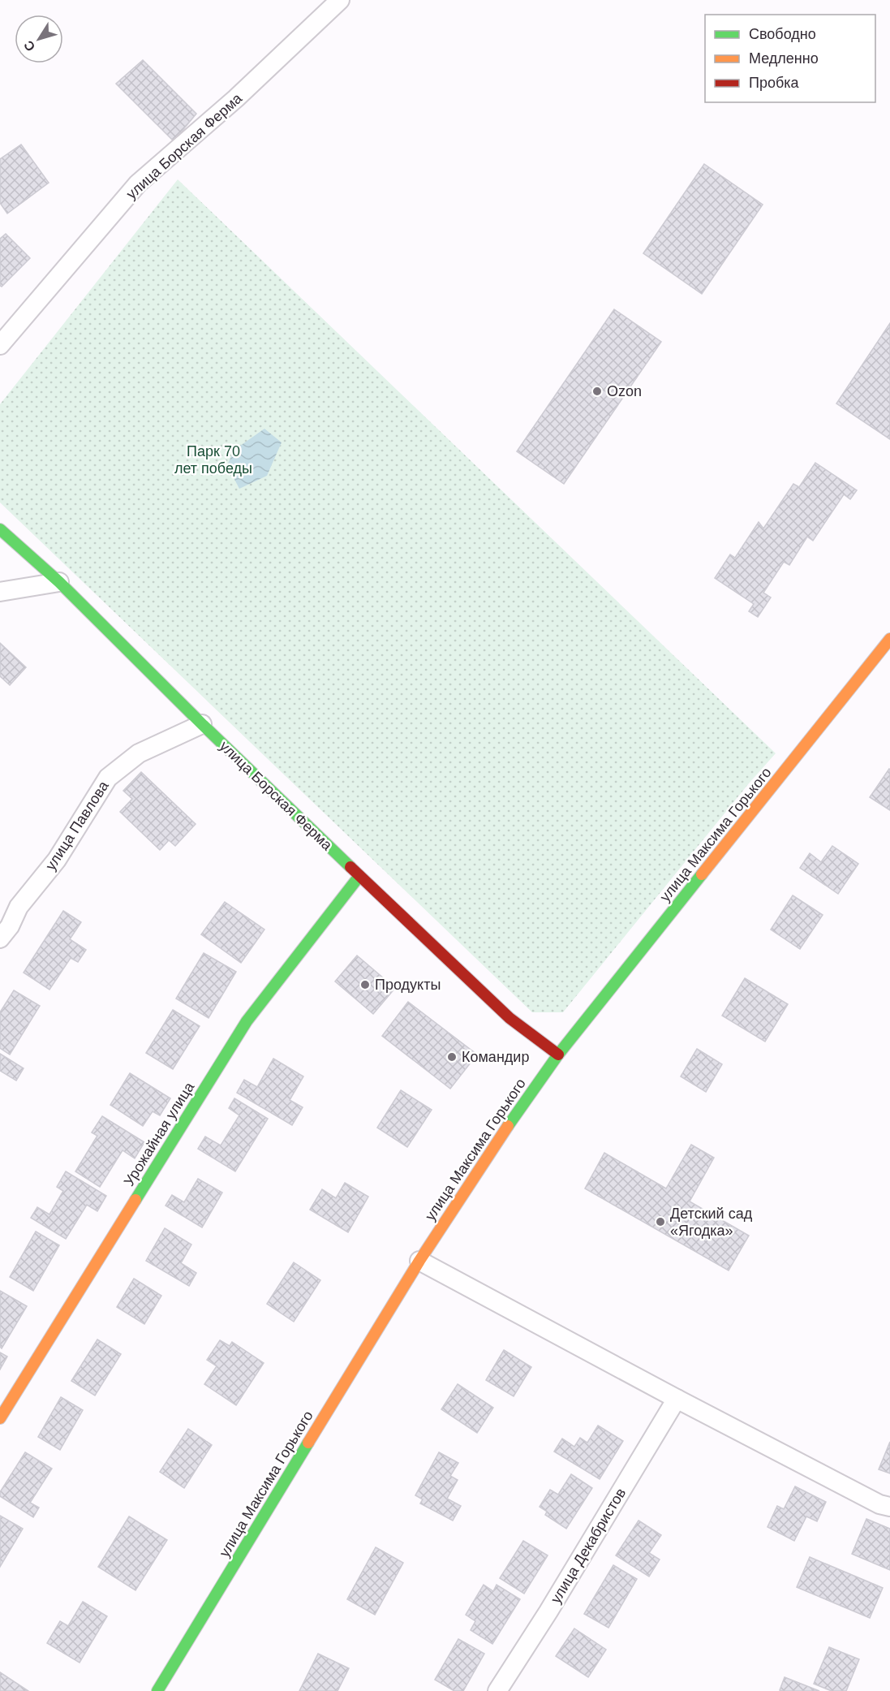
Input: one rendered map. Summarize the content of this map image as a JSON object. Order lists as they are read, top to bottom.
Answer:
{
  "streets": {
    "street": [
      "улица Борская Ферма",
      "улица Павлова",
      "улица Максима Горького",
      "Урожайная улица",
      "улица Декабристов"
    ]
  },
  "crossings": [
    ["улица Борская Ферма", "улица Павлова"],
    ["улица Борская Ферма", "улица Максима Горького"],
    ["улица Борская Ферма", "Урожайная улица"]
  ],
  "parks": ["Парк 70 лет победы"],
  "places": [
    "Ozon",
    "Продукты",
    "Командир",
    "Детский сад «Ягодка»"
  ],
  "legend": ["Свободно", "Медленно", "Пробка"],
  "north": "bottom left"
}
